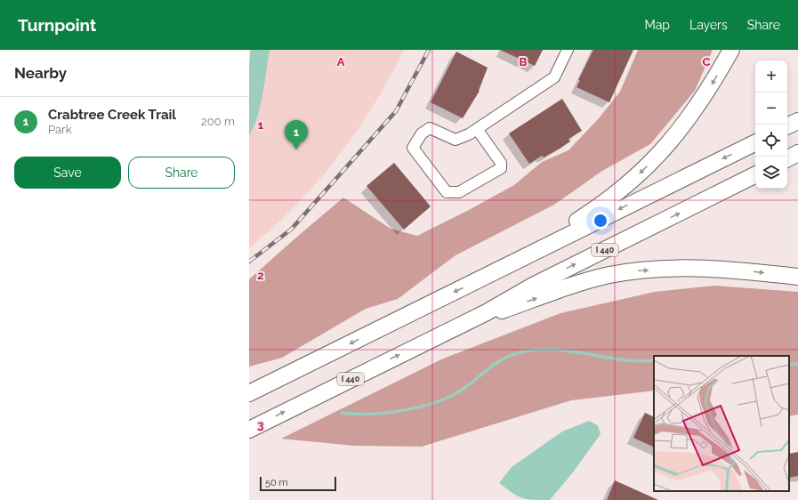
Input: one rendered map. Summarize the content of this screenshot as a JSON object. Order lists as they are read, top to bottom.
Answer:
{
  "streets": {
    "highway": ["I 440"]
  },
  "scale_bar": "50 m",
  "page": {
    "header": "Turnpoint",
    "nav": ["Map", "Layers", "Share"],
    "heading": "Nearby",
    "map_buttons": ["+", "−"],
    "list": [
      {
        "mark": "1",
        "name": "Crabtree Creek Trail",
        "note": "Park",
        "value": "200 m"
      }
    ],
    "pins": "1",
    "buttons": ["Save", "Share"],
    "scale": "50 m"
  },
  "grid": {
    "columns": ["A", "B", "C"],
    "rows": ["1", "2", "3"]
  }
}
